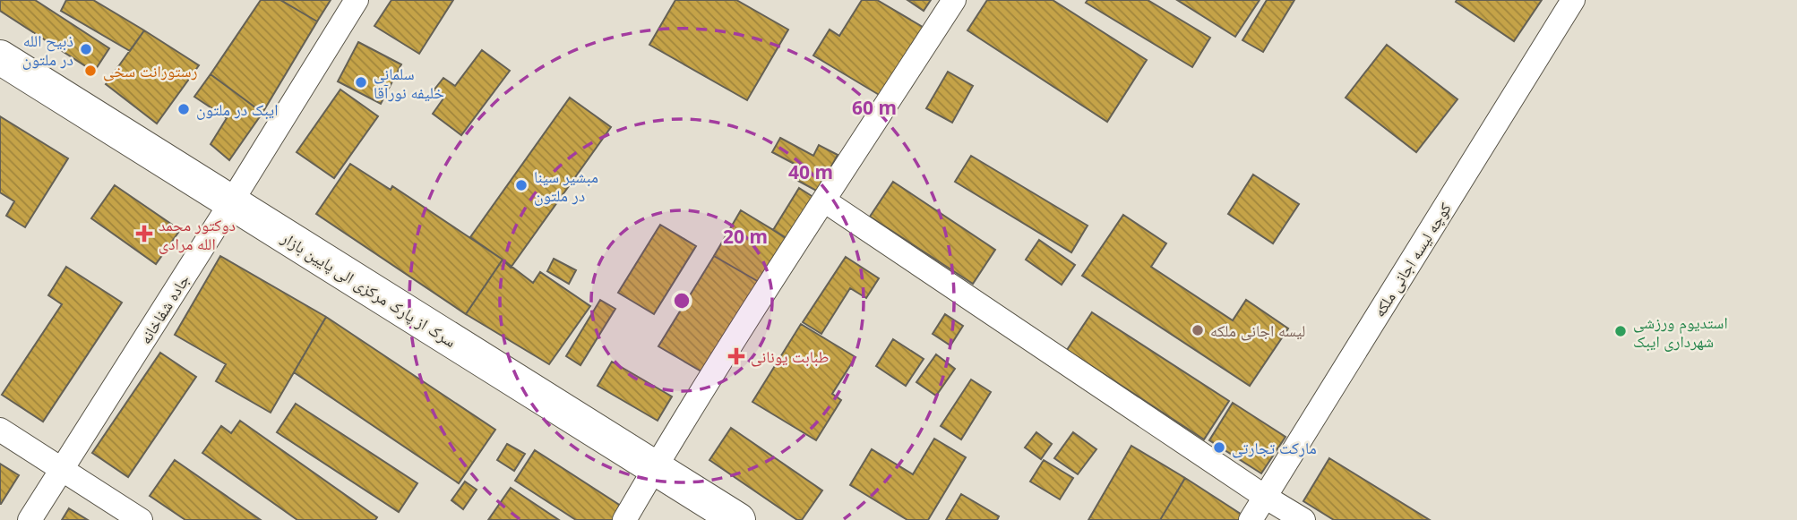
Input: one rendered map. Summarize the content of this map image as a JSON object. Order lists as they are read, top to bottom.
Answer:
{
  "streets": {
    "main road": ["سرک از پارک مرکزی الی پایین بازار"],
    "street": ["کوچه لیسه اجانی ملکه", "جاده شفاخانه"]
  },
  "crossings": [
    ["سرک از پارک مرکزی الی پایین بازار", "جاده شفاخانه"]
  ],
  "places": {
    "other": [
      "ذبیح الله در ملتون",
      "رستورانت سخی",
      "سلمانی خلیفه نورآقا",
      "ایبک در ملتون",
      "مبشیر سینا در ملتون",
      "لیسه اجانی ملکه",
      "استدیوم ورزشی شهرداری ایبک",
      "مارکت تجارتی"
    ],
    "health": ["دوکتور محمد الله مرادی", "طبابت یونانی"]
  },
  "rings": ["60 m", "40 m", "20 m"]
}
